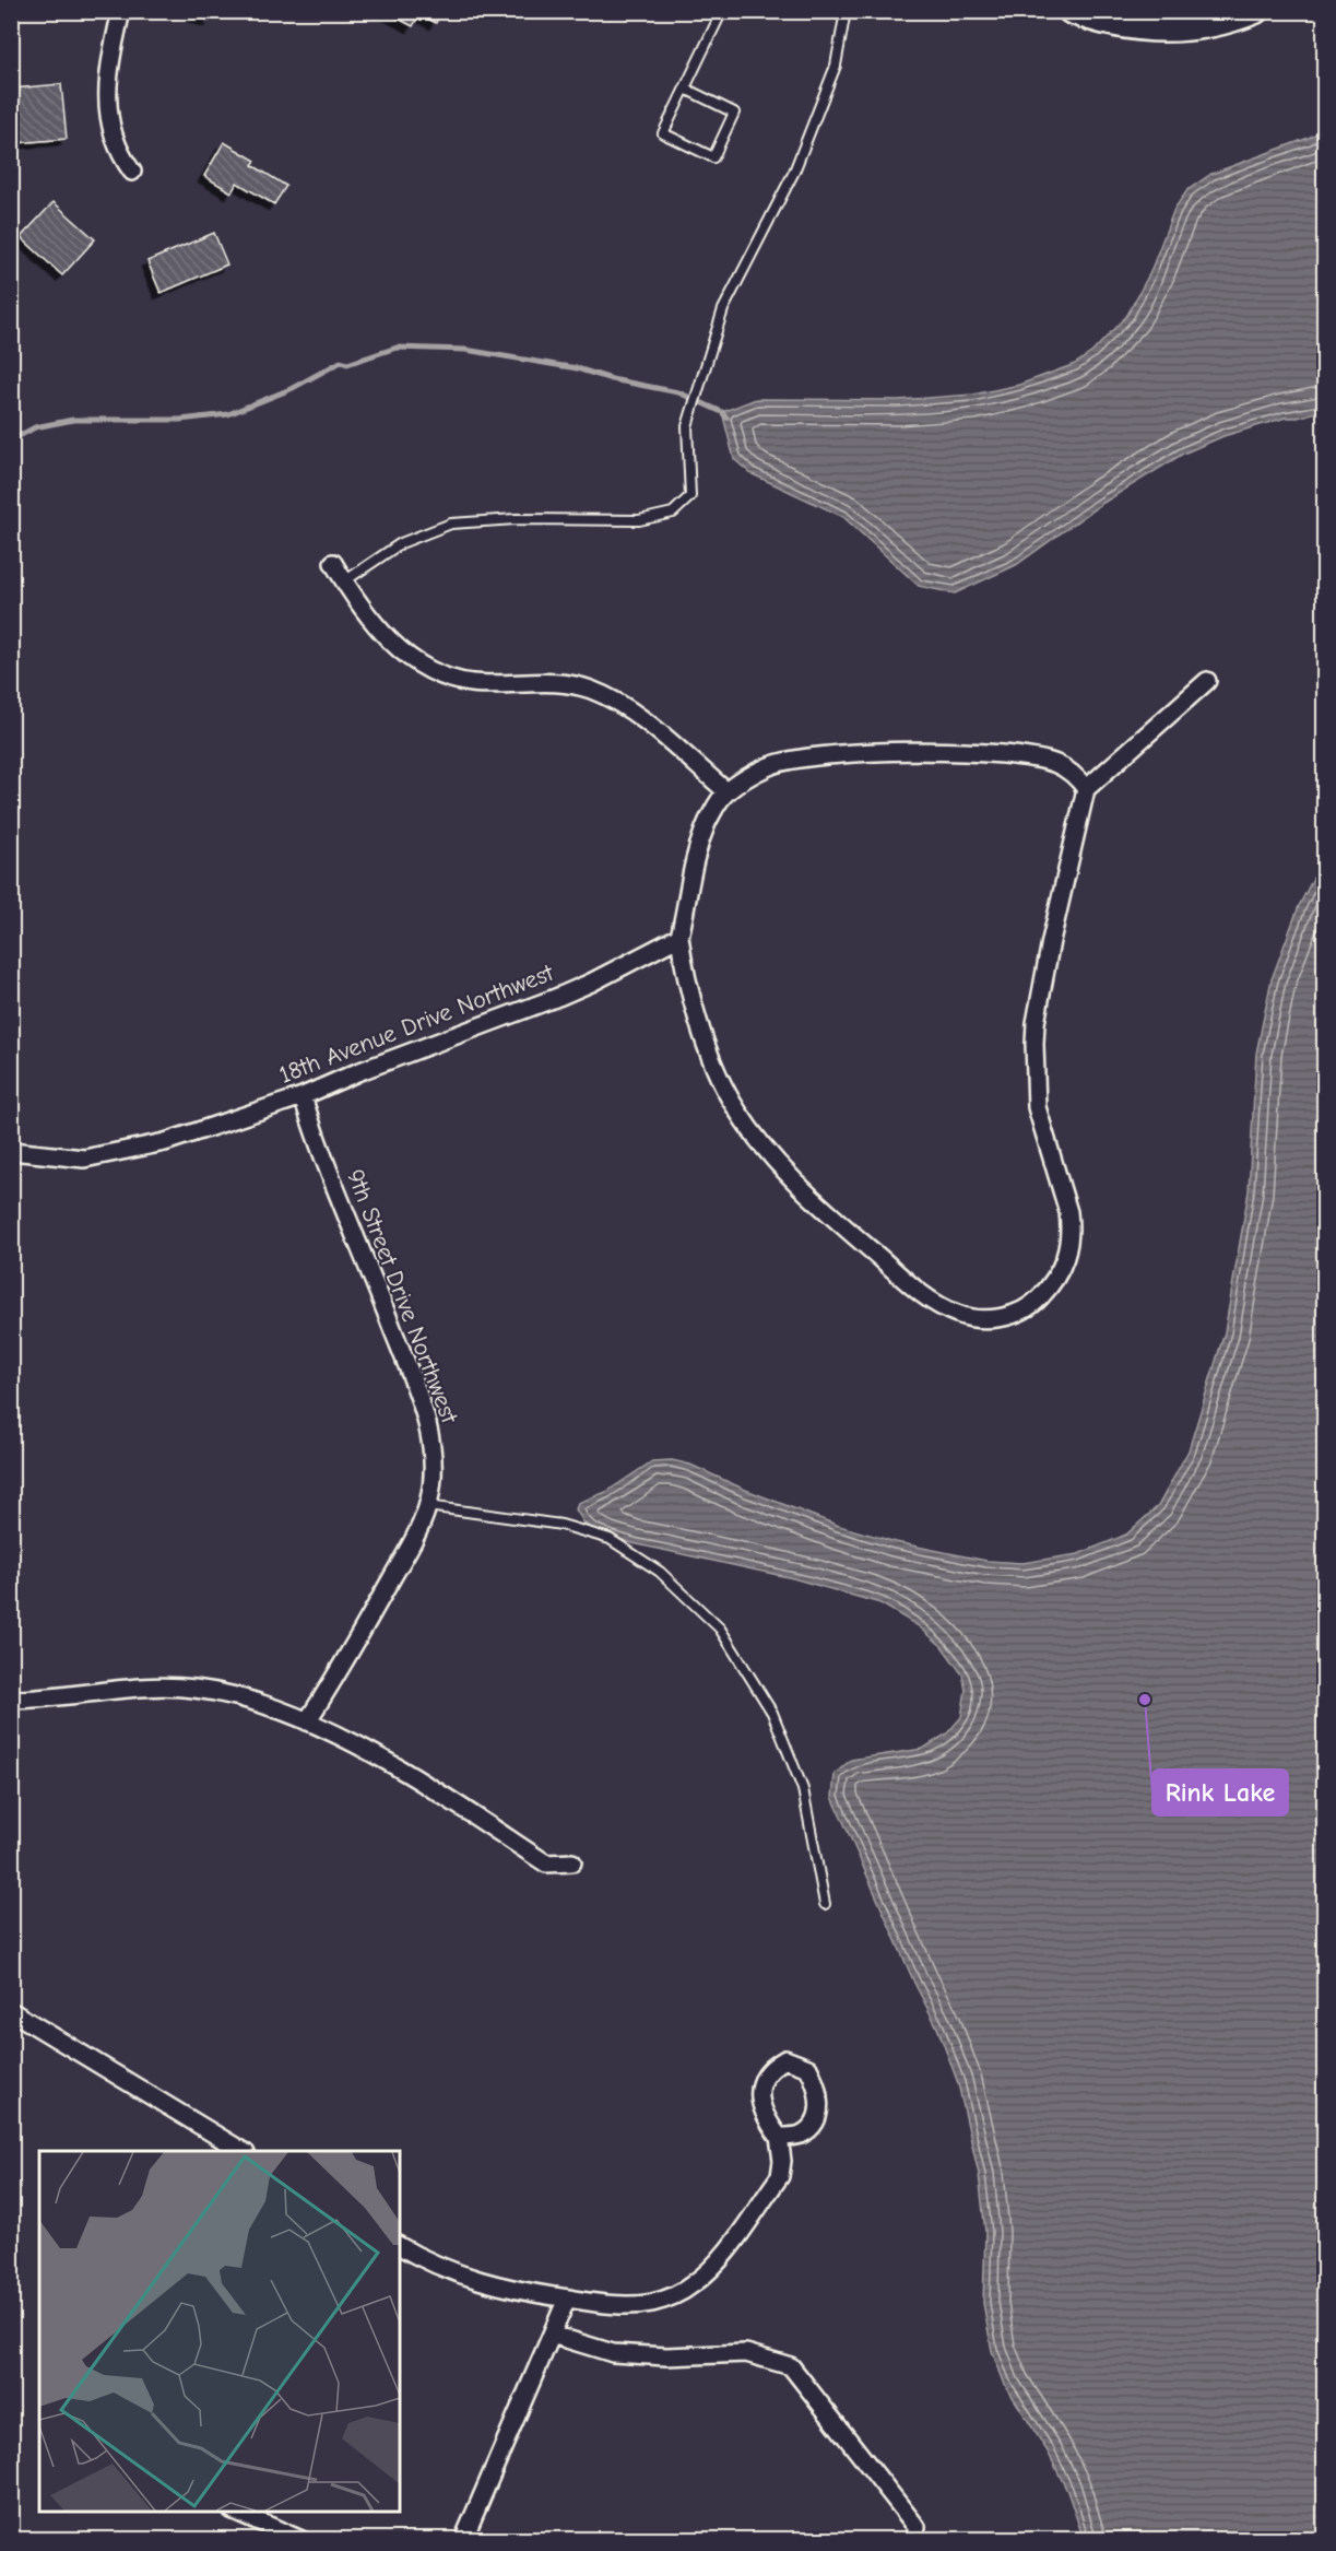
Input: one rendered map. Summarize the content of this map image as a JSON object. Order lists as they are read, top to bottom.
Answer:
{
  "streets": {
    "street": ["18th Avenue Drive Northwest", "9th Street Drive Northwest"]
  },
  "crossings": [
    ["18th Avenue Drive Northwest", "9th Street Drive Northwest"]
  ],
  "places": ["Rink Lake"]
}
